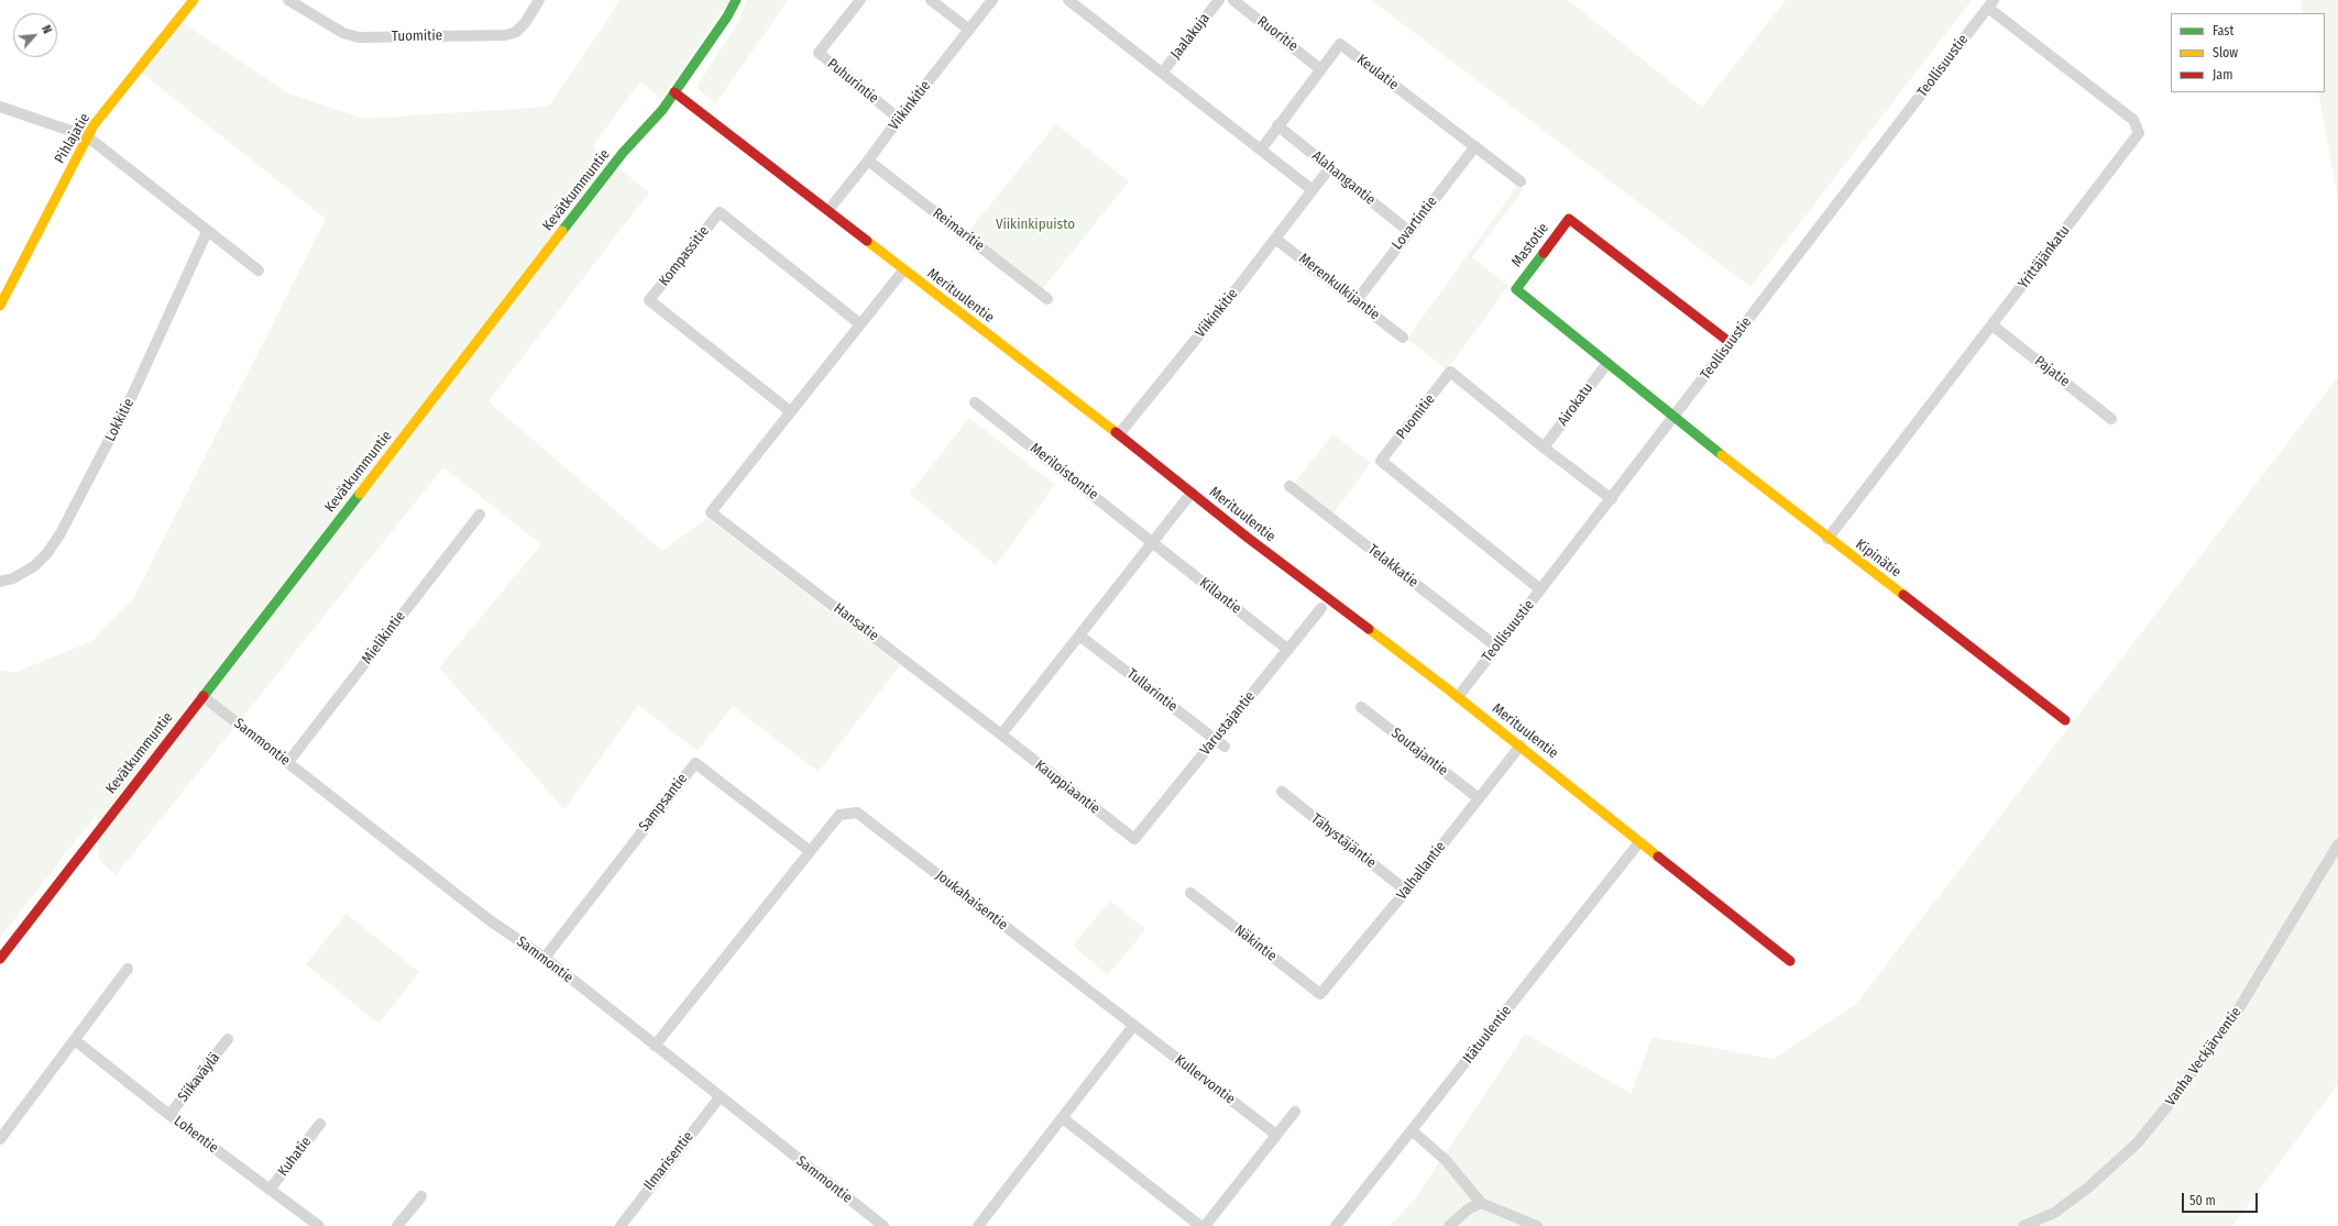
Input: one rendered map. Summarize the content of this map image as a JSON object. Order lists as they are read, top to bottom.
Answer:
{
  "streets": {
    "street": [
      "Ruoritie",
      "Tuomitie",
      "Jaalakuja",
      "Teollisuustie",
      "Keulatie",
      "Puhurintie",
      "Viikinkitie",
      "Pihlajatie",
      "Alahangantie",
      "Kevätkummuntie",
      "Lovartintie",
      "Reimaritie",
      "Mastotie",
      "Kompassitie",
      "Yrittäjänkatu",
      "Merenkulkijantie",
      "Merituulentie",
      "Pajatie",
      "Airokatu",
      "Puomitie",
      "Lokkitie",
      "Meriloistontie",
      "Kipinätie",
      "Telakkatie",
      "Killantie",
      "Hansatie",
      "Mielikintie",
      "Tullarintie",
      "Varustajantie",
      "Sammontie",
      "Soutajantie",
      "Kauppiaantie",
      "Sampsantie",
      "Tähystäjäntie",
      "Valhallantie",
      "Joukahaisentie",
      "Näkintie",
      "Itätuulentie",
      "Vanha Veckjärventie",
      "Siikaväylä",
      "Kullervontie",
      "Lohentie",
      "Kuhatie",
      "Ilmarisentie"
    ]
  },
  "crossings": [
    ["Ruoritie", "Keulatie"],
    ["Teollisuustie", "Mastotie"],
    ["Teollisuustie", "Yrittäjänkatu"],
    ["Teollisuustie", "Merituulentie"],
    ["Teollisuustie", "Puomitie"],
    ["Teollisuustie", "Kipinätie"],
    ["Teollisuustie", "Telakkatie"],
    ["Keulatie", "Alahangantie"],
    ["Keulatie", "Lovartintie"],
    ["Puhurintie", "Viikinkitie"],
    ["Viikinkitie", "Alahangantie"],
    ["Viikinkitie", "Reimaritie"],
    ["Viikinkitie", "Merenkulkijantie"],
    ["Viikinkitie", "Merituulentie"],
    ["Alahangantie", "Lovartintie"],
    ["Kevätkummuntie", "Merituulentie"],
    ["Kevätkummuntie", "Sammontie"],
    ["Lovartintie", "Merenkulkijantie"],
    ["Mastotie", "Airokatu"],
    ["Mastotie", "Kipinätie"],
    ["Kompassitie", "Hansatie"],
    ["Yrittäjänkatu", "Pajatie"],
    ["Yrittäjänkatu", "Kipinätie"],
    ["Merituulentie", "Hansatie"],
    ["Merituulentie", "Valhallantie"],
    ["Merituulentie", "Itätuulentie"],
    ["Airokatu", "Puomitie"],
    ["Meriloistontie", "Killantie"],
    ["Killantie", "Varustajantie"],
    ["Hansatie", "Kauppiaantie"],
    ["Mielikintie", "Sammontie"],
    ["Tullarintie", "Varustajantie"],
    ["Varustajantie", "Kauppiaantie"],
    ["Sammontie", "Sampsantie"],
    ["Sammontie", "Joukahaisentie"],
    ["Sammontie", "Ilmarisentie"],
    ["Soutajantie", "Valhallantie"],
    ["Sampsantie", "Joukahaisentie"],
    ["Tähystäjäntie", "Valhallantie"],
    ["Valhallantie", "Näkintie"],
    ["Joukahaisentie", "Kullervontie"],
    ["Siikaväylä", "Lohentie"],
    ["Lohentie", "Kuhatie"]
  ],
  "parks": ["Viikinkipuisto"],
  "legend": ["Fast", "Slow", "Jam"],
  "scale_bar": "50 m",
  "north": "top right"
}
